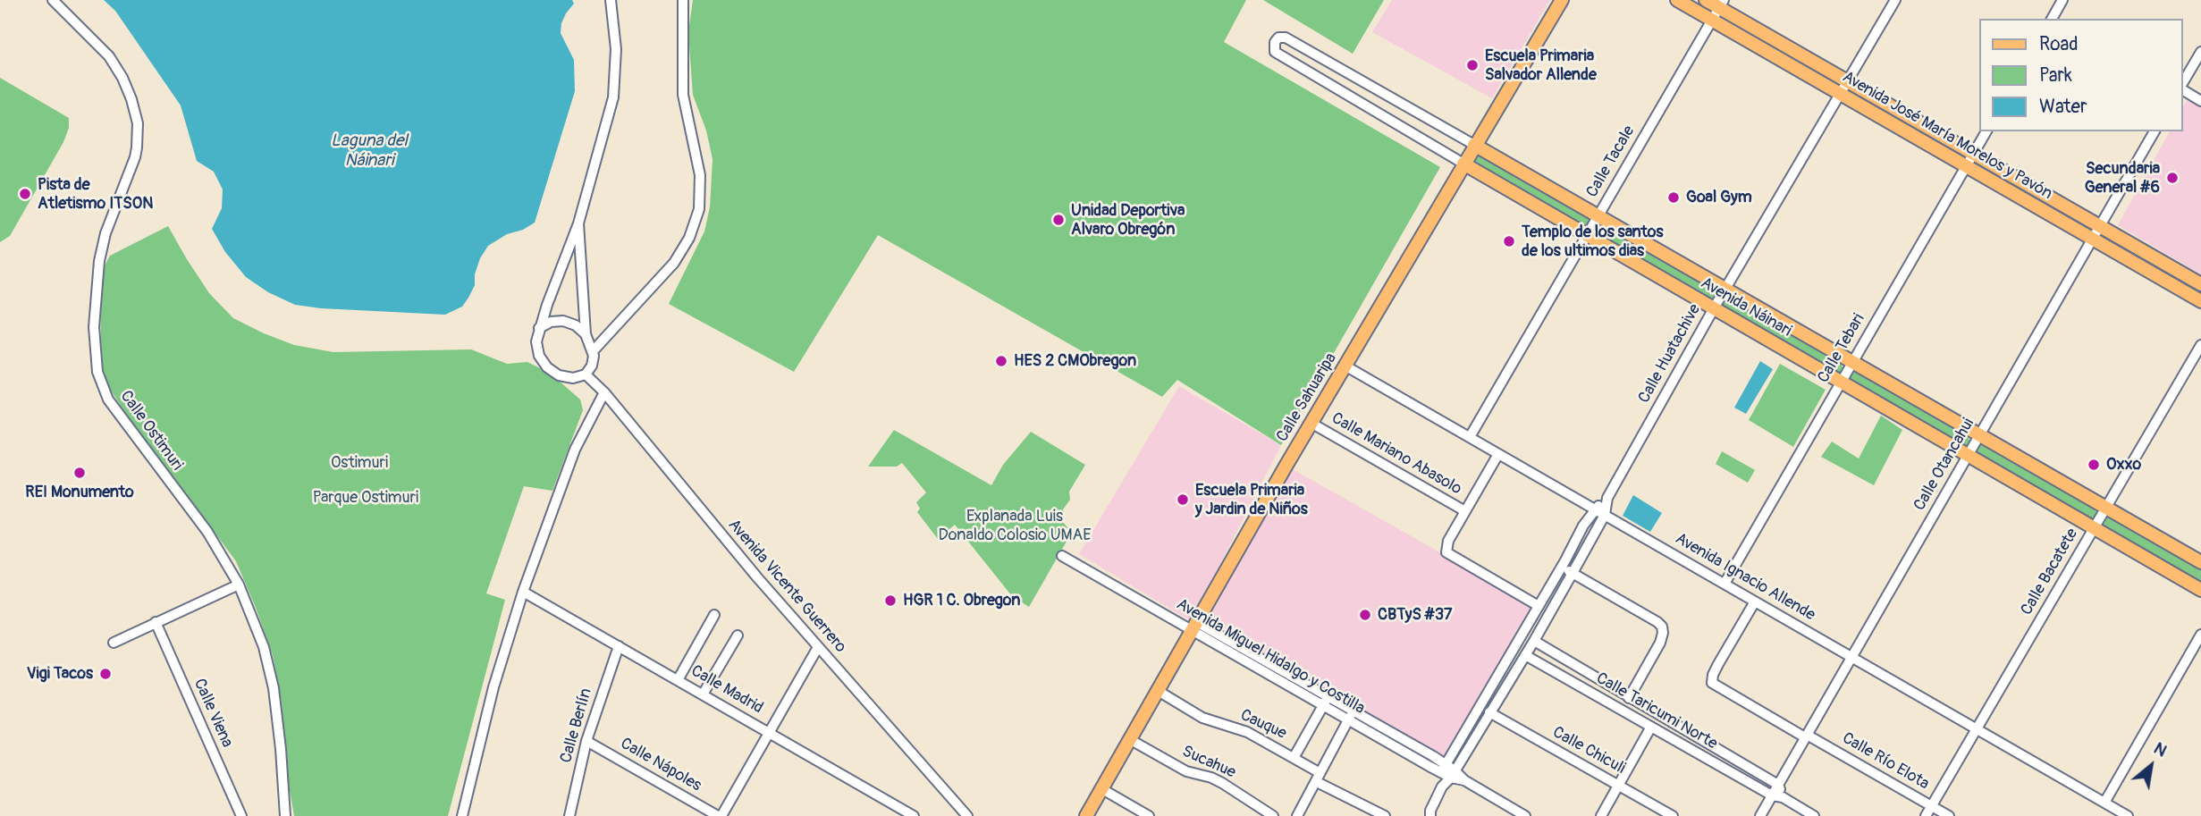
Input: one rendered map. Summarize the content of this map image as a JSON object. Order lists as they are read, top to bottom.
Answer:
{
  "streets": {
    "main road": ["Avenida José María Morelos y Pavón", "Avenida Náinari", "Calle Sahuaripa"],
    "street": [
      "Calle Tacale",
      "Calle Tebari",
      "Calle Huatachive",
      "Calle Ostimuri",
      "Calle Mariano Abasolo",
      "Calle Otancahui",
      "Calle Bacatete",
      "Avenida Ignacio Allende",
      "Avenida Vicente Guerrero",
      "Avenida Miguel Hidalgo y Costilla",
      "Calle Madrid",
      "Calle Taricumi Norte",
      "Calle Viena",
      "Cauque",
      "Calle Berlín",
      "Calle Chiculi",
      "Calle Río Elota",
      "Sucahue",
      "Calle Nápoles"
    ]
  },
  "crossings": [
    ["Avenida José María Morelos y Pavón", "Calle Tacale"],
    ["Avenida José María Morelos y Pavón", "Calle Tebari"],
    ["Avenida José María Morelos y Pavón", "Calle Huatachive"],
    ["Avenida José María Morelos y Pavón", "Calle Otancahui"],
    ["Calle Tacale", "Avenida Náinari"],
    ["Calle Tacale", "Avenida Ignacio Allende"],
    ["Avenida Náinari", "Calle Tebari"],
    ["Avenida Náinari", "Calle Huatachive"],
    ["Avenida Náinari", "Calle Sahuaripa"],
    ["Avenida Náinari", "Calle Otancahui"],
    ["Avenida Náinari", "Calle Bacatete"],
    ["Calle Tebari", "Avenida Ignacio Allende"],
    ["Calle Huatachive", "Avenida Ignacio Allende"],
    ["Calle Huatachive", "Avenida Miguel Hidalgo y Costilla"],
    ["Calle Huatachive", "Calle Taricumi Norte"],
    ["Calle Huatachive", "Calle Chiculi"],
    ["Calle Sahuaripa", "Calle Mariano Abasolo"],
    ["Calle Sahuaripa", "Avenida Ignacio Allende"],
    ["Calle Sahuaripa", "Avenida Miguel Hidalgo y Costilla"],
    ["Calle Sahuaripa", "Cauque"],
    ["Calle Sahuaripa", "Sucahue"],
    ["Calle Otancahui", "Avenida Ignacio Allende"],
    ["Calle Otancahui", "Calle Taricumi Norte"],
    ["Calle Otancahui", "Calle Río Elota"],
    ["Calle Bacatete", "Avenida Ignacio Allende"],
    ["Calle Bacatete", "Calle Río Elota"],
    ["Avenida Ignacio Allende", "Calle Río Elota"],
    ["Calle Madrid", "Calle Berlín"],
    ["Calle Berlín", "Calle Nápoles"]
  ],
  "water": ["Laguna del Náinari"],
  "parks": ["Ostimuri", "Parque Ostimuri", "Explanada Luis Donaldo Colosio UMAE"],
  "places": [
    "Escuela Primaria Salvador Allende",
    "Secundaria General #6",
    "Pista de Atletismo ITSON",
    "Goal Gym",
    "Unidad Deportiva Alvaro Obregón",
    "Templo de los santos de los ultimos dias",
    "HES 2 CMObregon",
    "Oxxo",
    "REI Monumento",
    "Escuela Primaria y Jardin de Niños",
    "HGR 1 C. Obregon",
    "CBTyS #37",
    "Vigi Tacos"
  ],
  "legend": ["Road", "Park", "Water"],
  "north": "top right"
}
